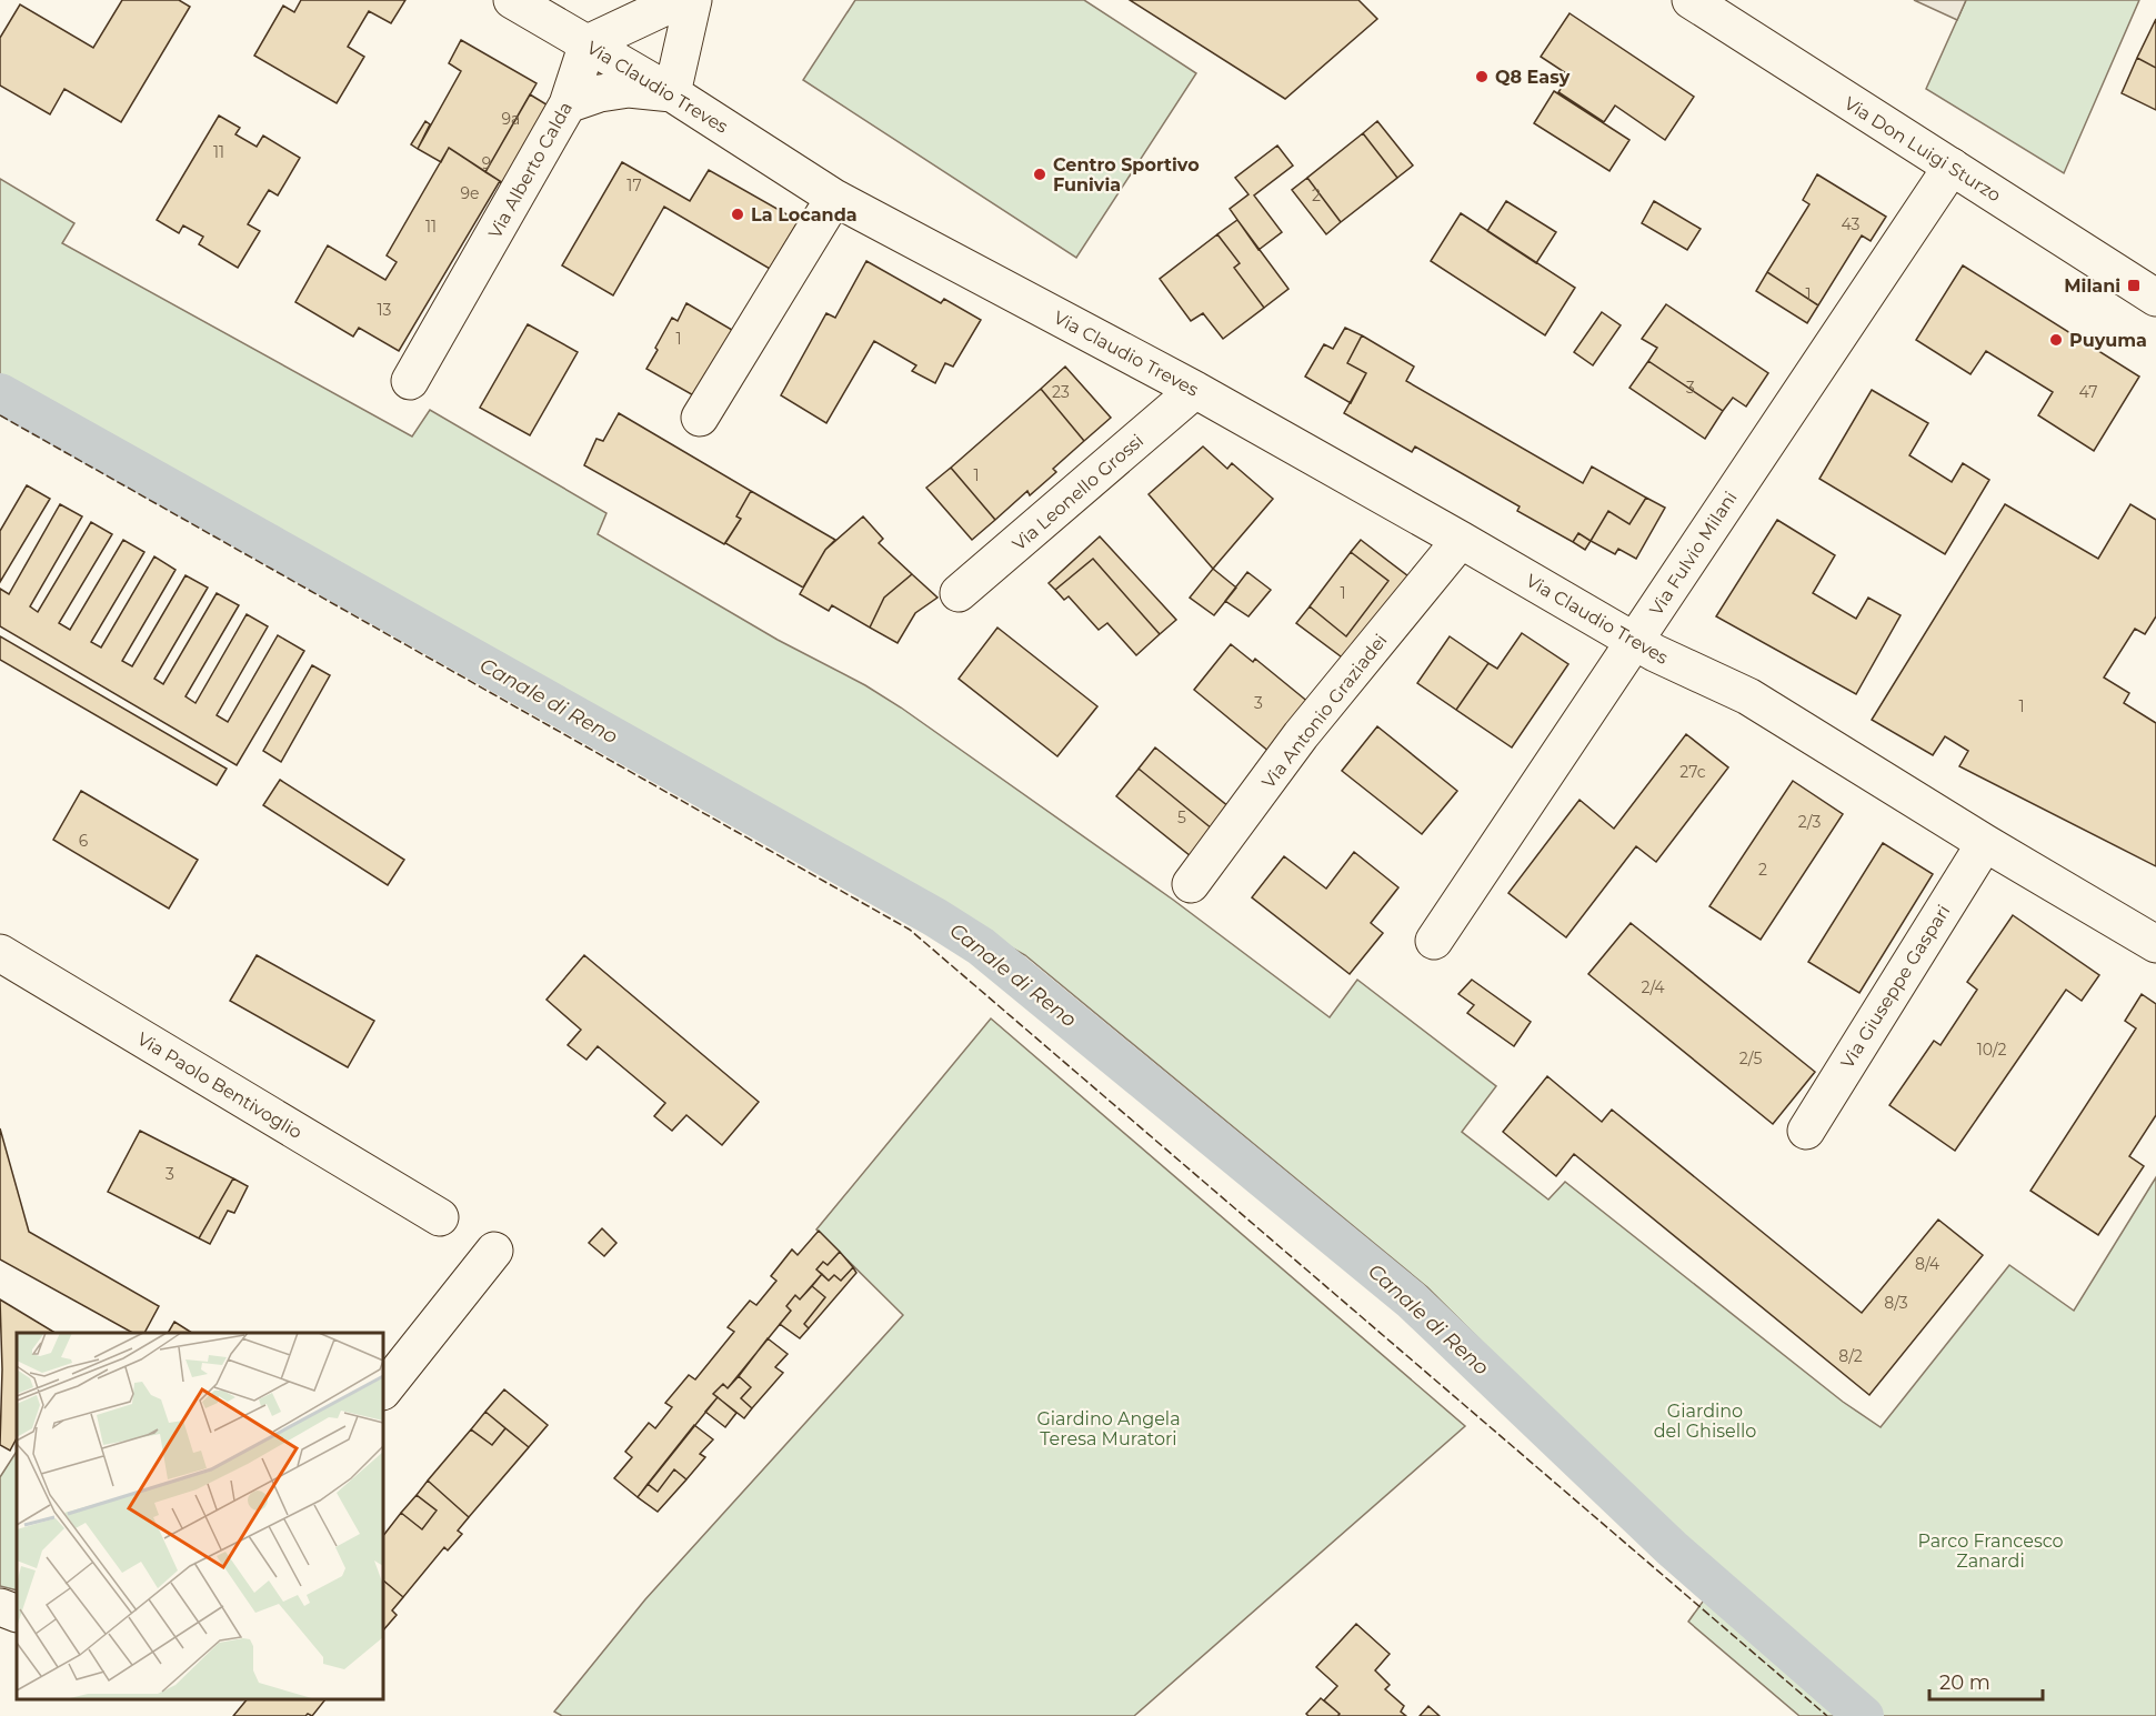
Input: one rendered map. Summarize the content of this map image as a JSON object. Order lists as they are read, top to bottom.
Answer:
{
  "streets": {
    "street": [
      "Via Claudio Treves",
      "Via Don Luigi Sturzo",
      "Via Alberto Calda",
      "Via Leonello Grossi",
      "Via Fulvio Milani",
      "Via Antonio Graziadei",
      "Via Giuseppe Gaspari",
      "Via Paolo Bentivoglio"
    ]
  },
  "crossings": [
    ["Via Claudio Treves", "Via Alberto Calda"],
    ["Via Claudio Treves", "Via Leonello Grossi"],
    ["Via Claudio Treves", "Via Fulvio Milani"],
    ["Via Claudio Treves", "Via Antonio Graziadei"],
    ["Via Claudio Treves", "Via Giuseppe Gaspari"],
    ["Via Don Luigi Sturzo", "Via Fulvio Milani"]
  ],
  "water": ["Canale di Reno"],
  "parks": ["Giardino del Ghisello", "Giardino Angela Teresa Muratori", "Parco Francesco Zanardi"],
  "places": {
    "other": [
      "Q8 Easy",
      "Centro Sportivo Funivia",
      "La Locanda",
      "Puyuma"
    ],
    "transit": ["Milani"]
  },
  "house_numbers": [
    "9a",
    "11",
    "9",
    "17",
    "9e",
    "2",
    "43",
    "11",
    "1",
    "13",
    "1",
    "3",
    "23",
    "47",
    "1",
    "1",
    "3",
    "1",
    "27c",
    "5",
    "2/3",
    "6",
    "2",
    "2/4",
    "10/2",
    "2/5",
    "3",
    "8/4",
    "8/3",
    "8/2"
  ],
  "scale_bar": "20 m"
}
